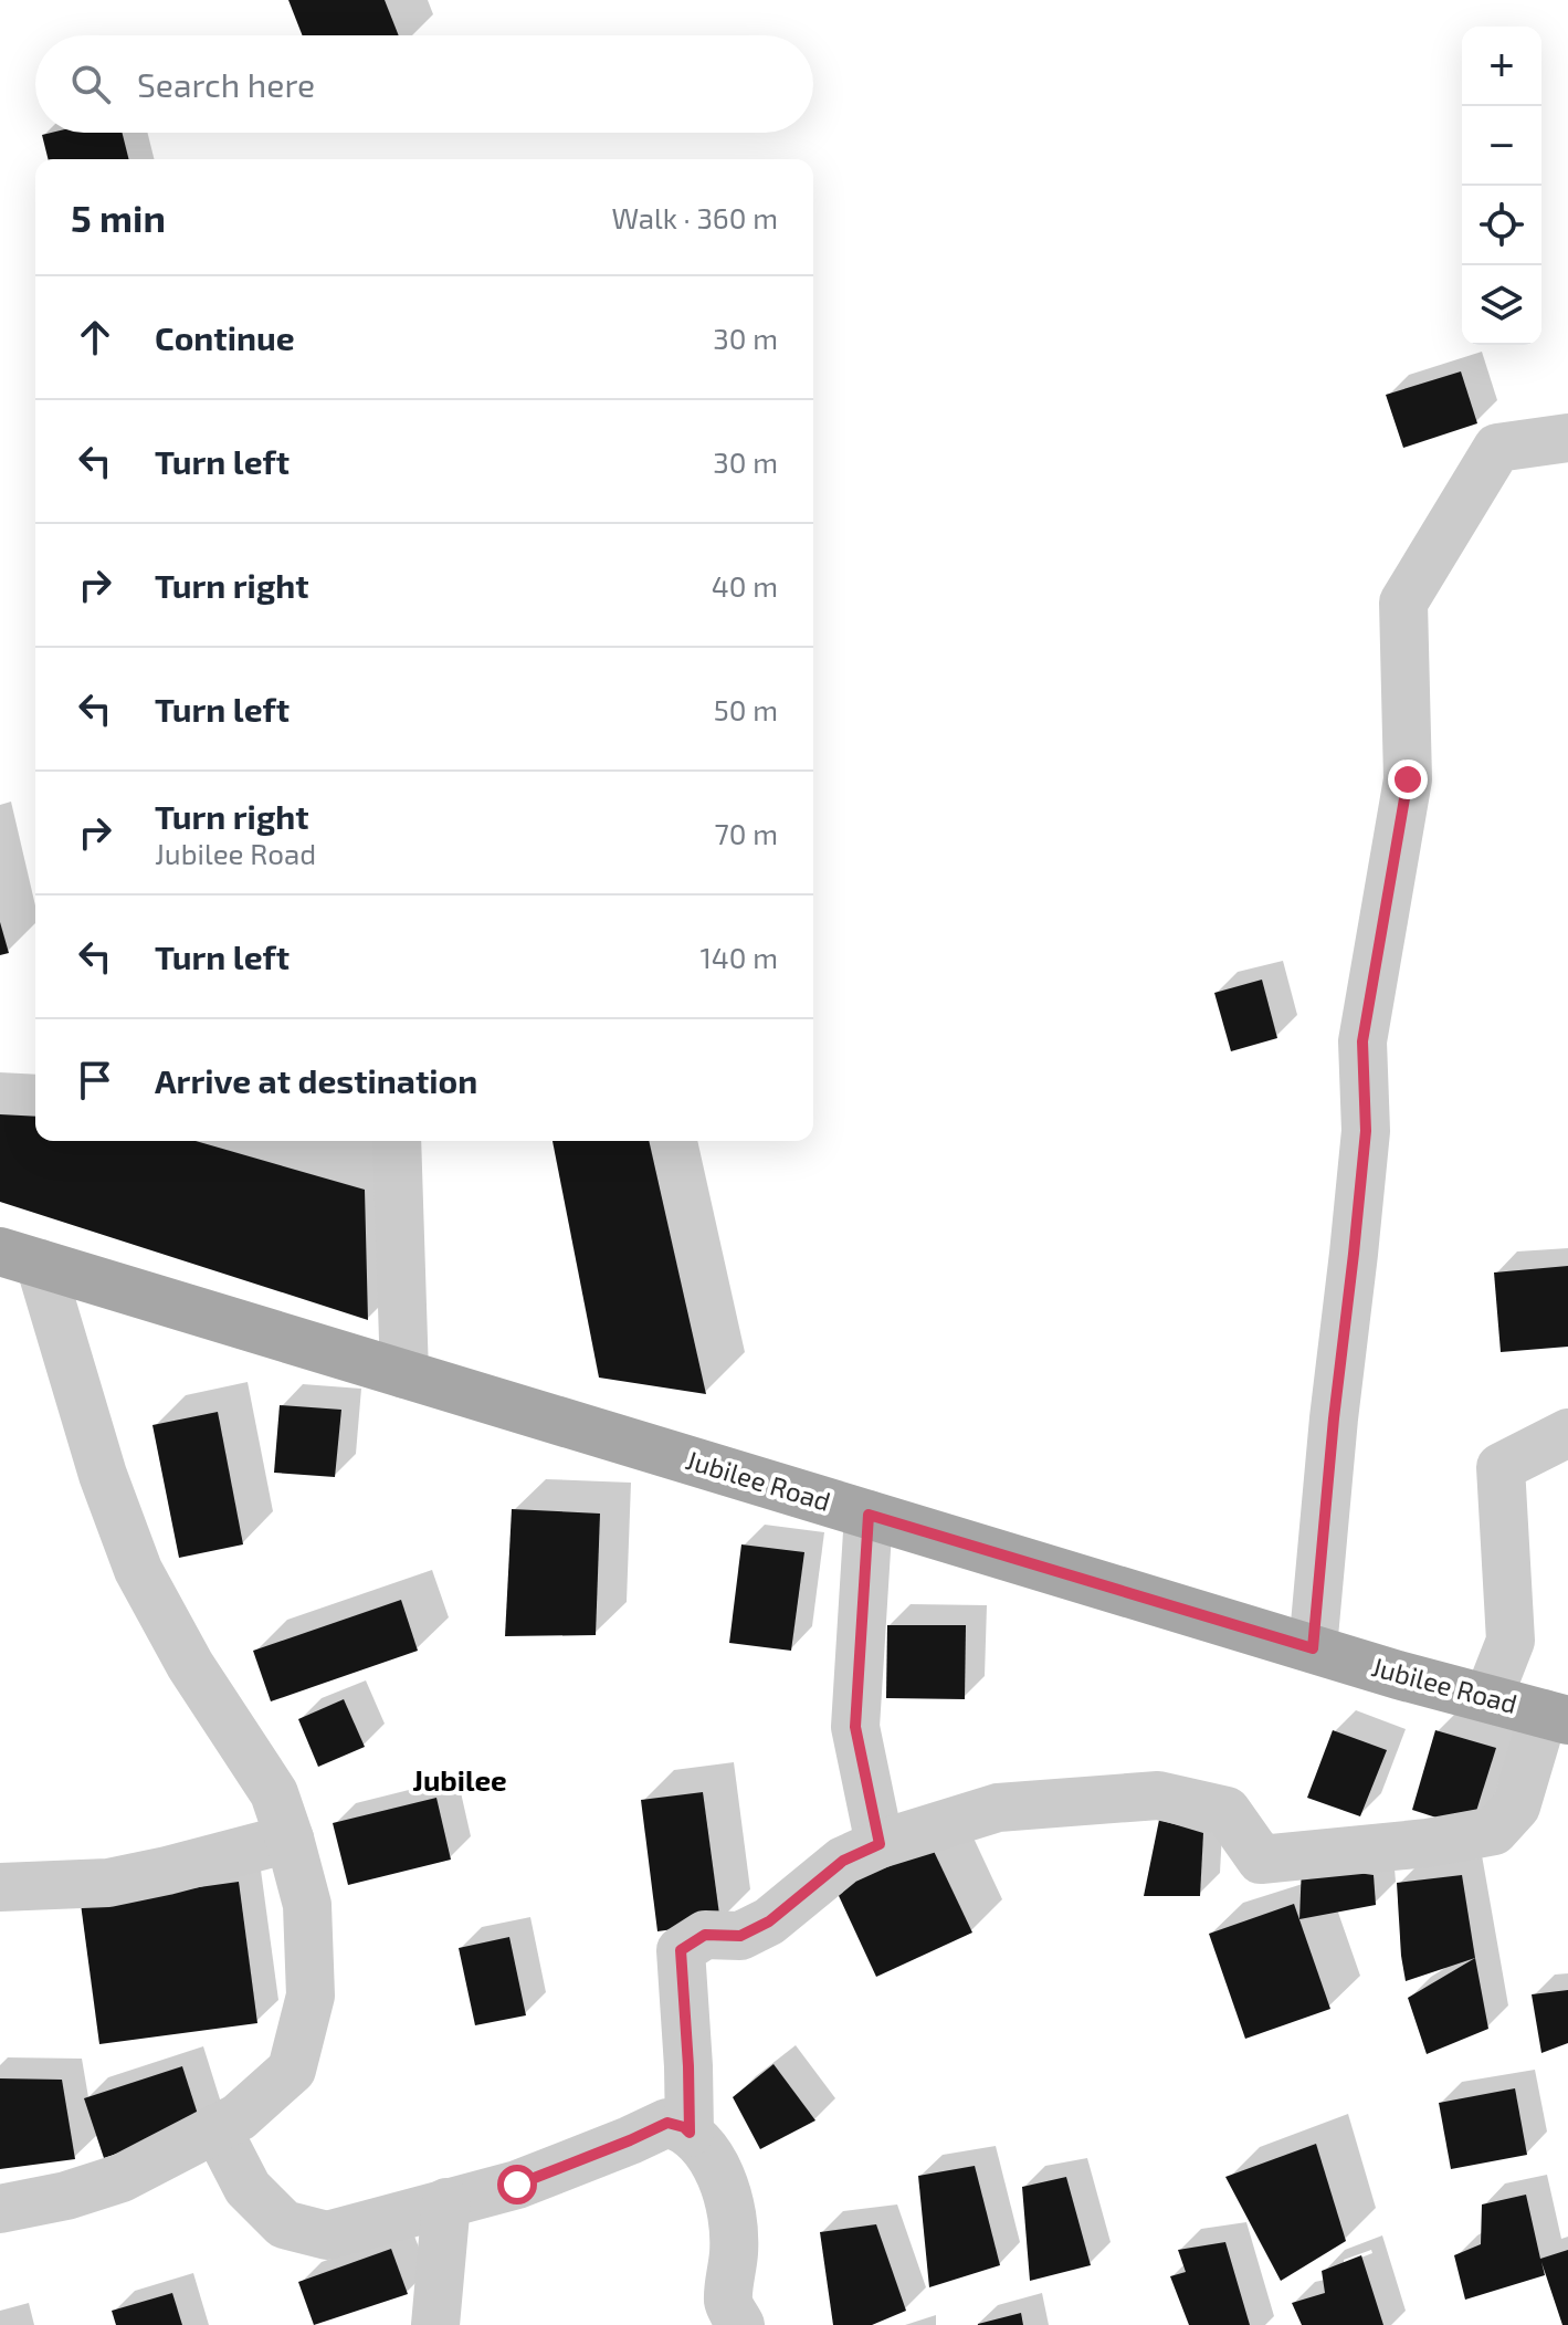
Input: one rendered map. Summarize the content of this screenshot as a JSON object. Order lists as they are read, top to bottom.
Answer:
{
  "streets": {
    "main road": ["Jubilee Road"]
  },
  "districts": ["Jubilee"],
  "page": {
    "map_buttons": ["+", "−"],
    "search": "Search here",
    "heading": ["5 min", "Walk · 360 m"],
    "list": [
      ["Continue", "30 m"],
      ["Turn left", "30 m"],
      ["Turn right", "40 m"],
      ["Turn left", "50 m"],
      ["Turn right", "Jubilee Road", "70 m"],
      ["Turn left", "140 m"],
      "Arrive at destination"
    ]
  }
}
